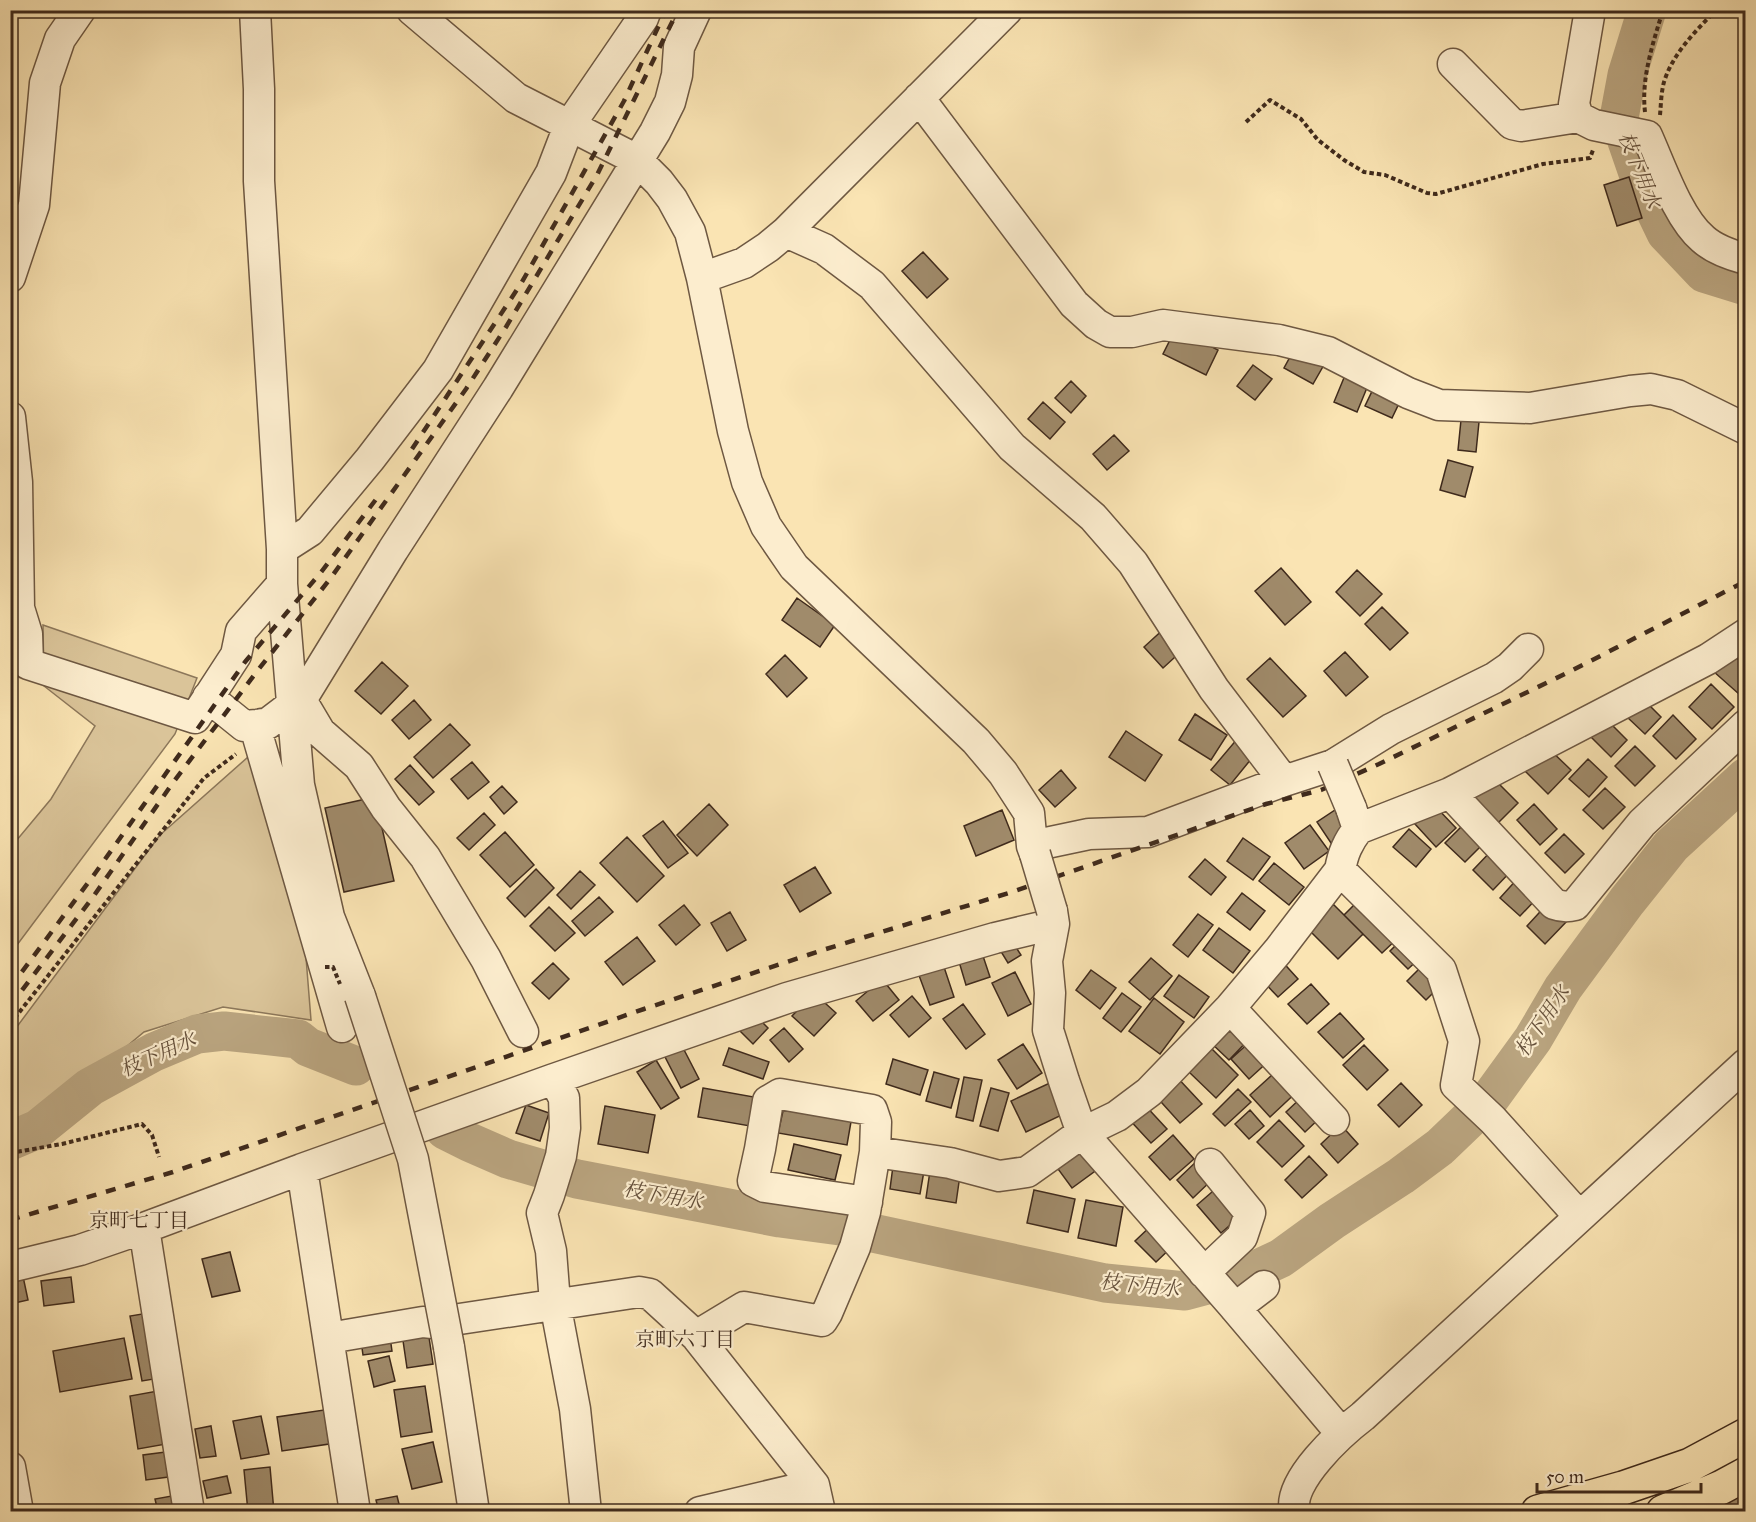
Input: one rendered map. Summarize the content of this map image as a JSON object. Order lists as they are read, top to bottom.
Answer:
{
  "districts": ["京町七丁目", "京町六丁目"],
  "water": ["枝下用水"],
  "scale_bar": "50 m"
}
